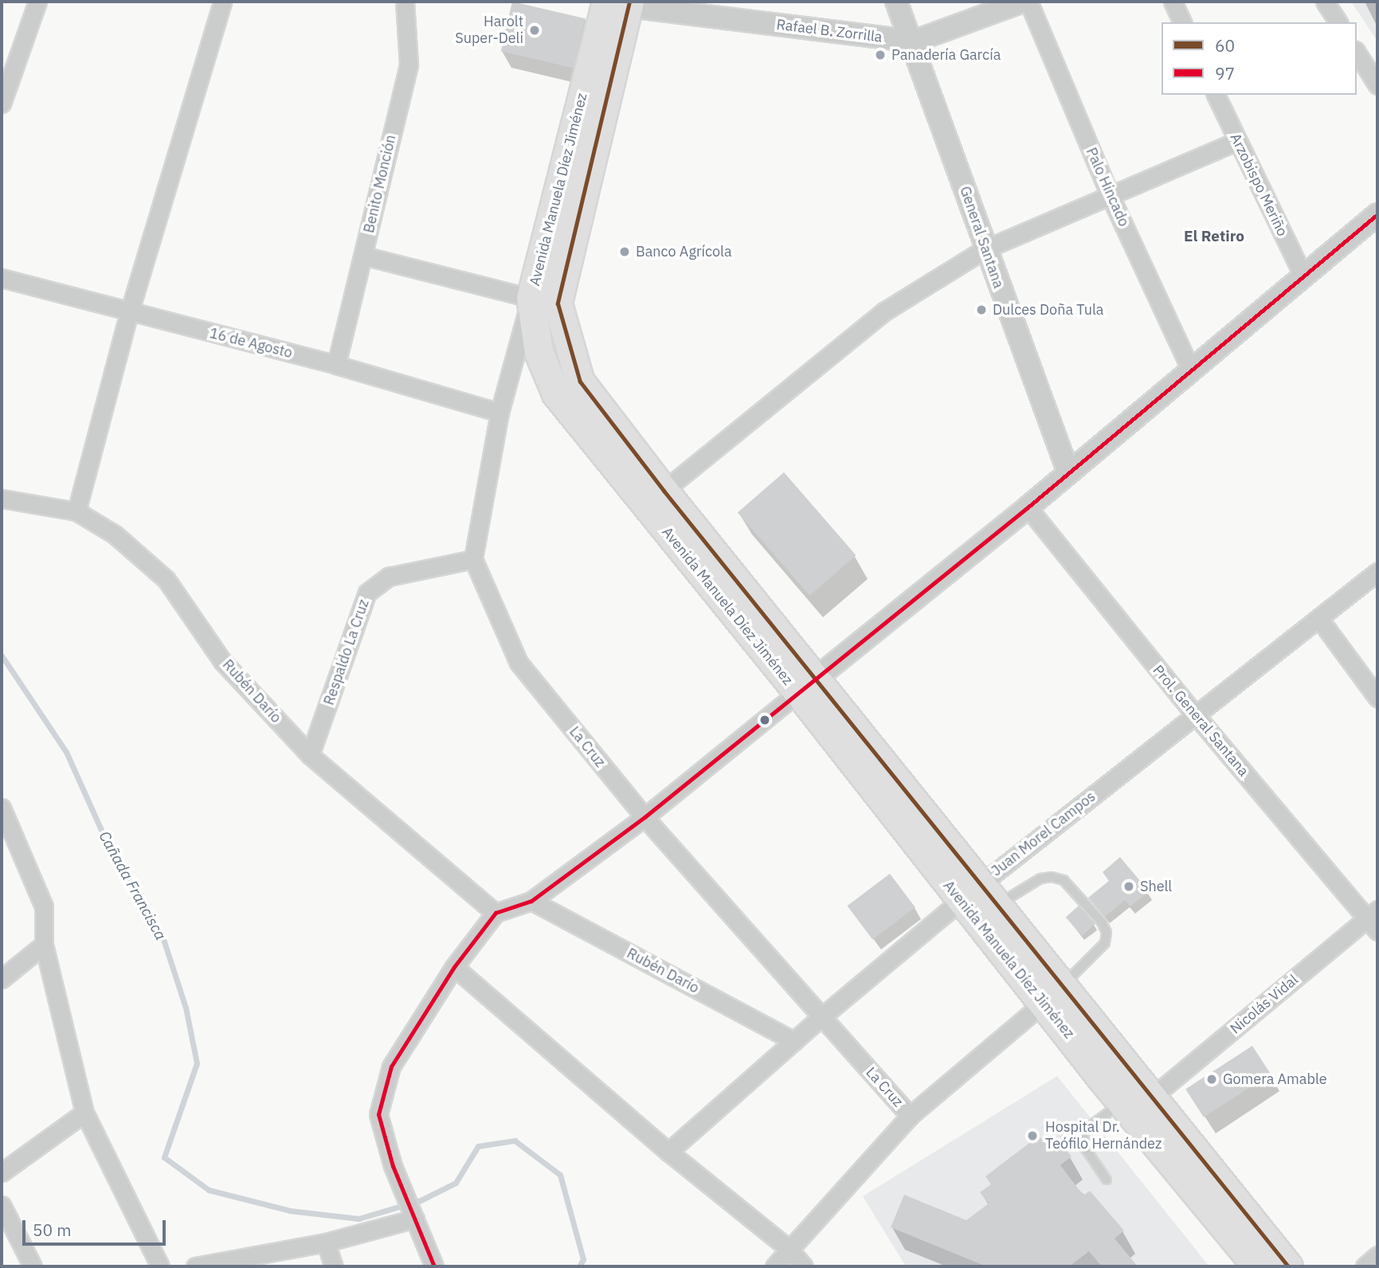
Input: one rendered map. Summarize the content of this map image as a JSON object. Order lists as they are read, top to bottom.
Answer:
{
  "streets": {
    "main road": ["Avenida Manuela Díez Jiménez"],
    "street": [
      "Rafael B. Zorrilla",
      "Benito Monción",
      "Arzobispo Meriño",
      "Palo Hincado",
      "General Santana",
      "16 de Agosto",
      "Respaldo La Cruz",
      "Rubén Darío",
      "Prol. General Santana",
      "La Cruz",
      "Juan Morel Campos",
      "Nicolás Vidal"
    ]
  },
  "crossings": [
    ["Rafael B. Zorrilla", "Avenida Manuela Díez Jiménez"],
    ["Rafael B. Zorrilla", "General Santana"],
    ["Benito Monción", "16 de Agosto"],
    ["Avenida Manuela Díez Jiménez", "Juan Morel Campos"],
    ["Avenida Manuela Díez Jiménez", "Nicolás Vidal"],
    ["Respaldo La Cruz", "Rubén Darío"],
    ["Respaldo La Cruz", "La Cruz"],
    ["Rubén Darío", "Juan Morel Campos"],
    ["Prol. General Santana", "Juan Morel Campos"],
    ["Prol. General Santana", "Nicolás Vidal"],
    ["La Cruz", "Juan Morel Campos"]
  ],
  "districts": ["El Retiro"],
  "water": ["Cañada Francisca"],
  "places": [
    "Harolt Super-Deli",
    "Panadería García",
    "Banco Agrícola",
    "Dulces Doña Tula",
    "Shell",
    "Gomera Amable",
    "Hospital Dr. Teófilo Hernández"
  ],
  "lines": ["transit line 60", "transit line 97"],
  "legend": ["60", "97"],
  "scale_bar": "50 m"
}
